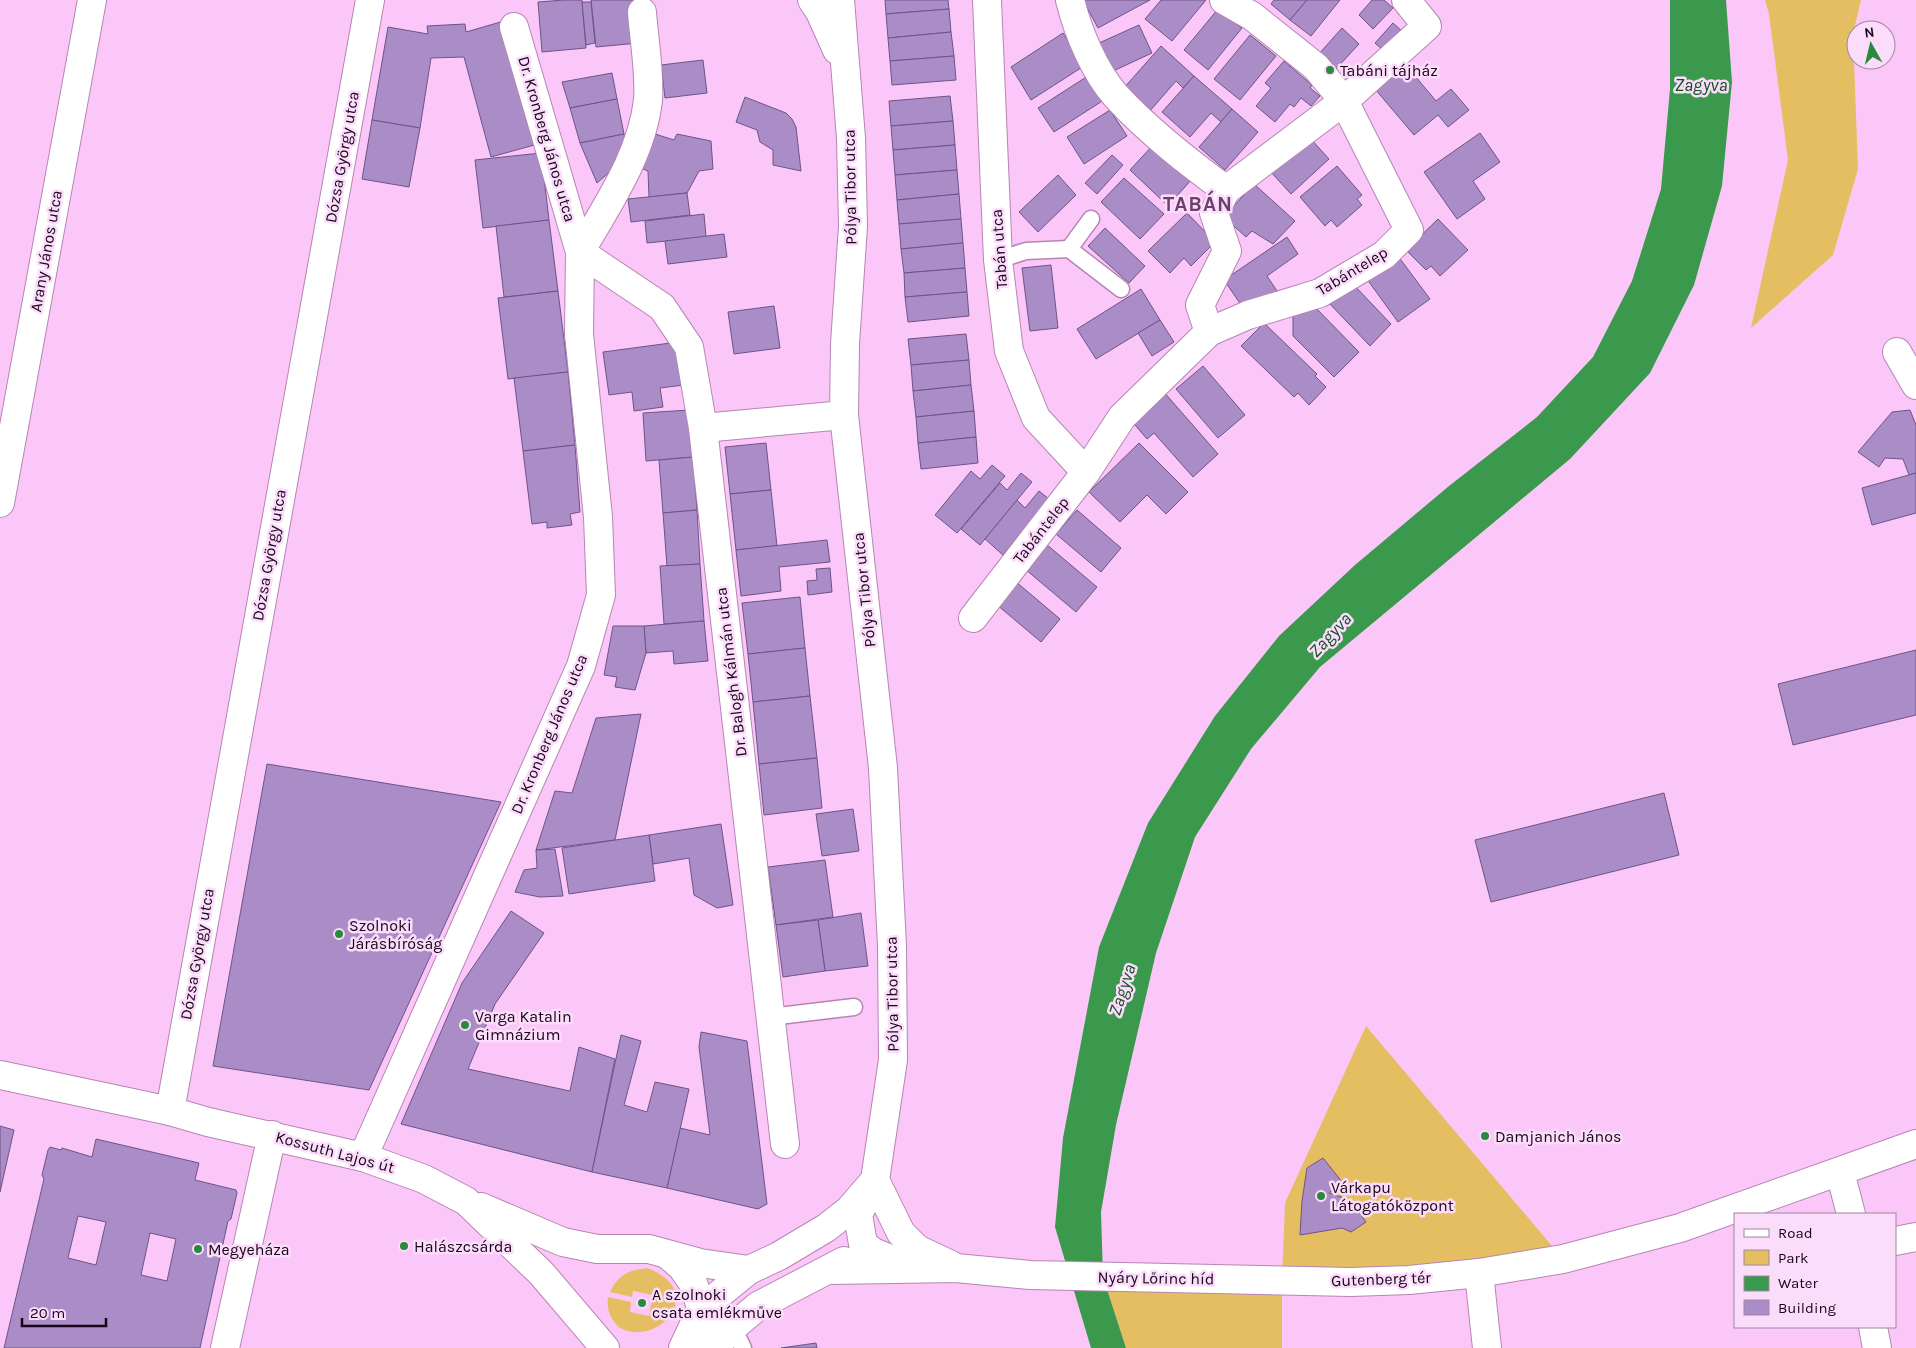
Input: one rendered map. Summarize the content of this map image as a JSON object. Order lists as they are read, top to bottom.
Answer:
{
  "streets": {
    "street": [
      "Dr. Kronberg János utca",
      "Dózsa György utca",
      "Pólya Tibor utca",
      "Tabán utca",
      "Arany János utca",
      "Tabántelep",
      "Dr. Balogh Kálmán utca",
      "Kossuth Lajos út",
      "Nyáry Lőrinc híd",
      "Gutenberg tér"
    ]
  },
  "crossings": [
    ["Dr. Kronberg János utca", "Dr. Balogh Kálmán utca"],
    ["Dr. Kronberg János utca", "Kossuth Lajos út"],
    ["Dózsa György utca", "Kossuth Lajos út"],
    ["Pólya Tibor utca", "Nyáry Lőrinc híd"],
    ["Tabán utca", "Tabántelep"],
    ["Nyáry Lőrinc híd", "Gutenberg tér"]
  ],
  "districts": ["TABÁN"],
  "water": ["Zagyva"],
  "places": [
    "Tabáni tájház",
    "Szolnoki Járásbíróság",
    "Varga Katalin Gimnázium",
    "Damjanich János",
    "Várkapu Látogatóközpont",
    "Halászcsárda",
    "Megyeháza",
    "A szolnoki csata emlékműve"
  ],
  "legend": [
    "Road",
    "Park",
    "Water",
    "Building"
  ],
  "scale_bar": "20 m",
  "north": "top"
}
